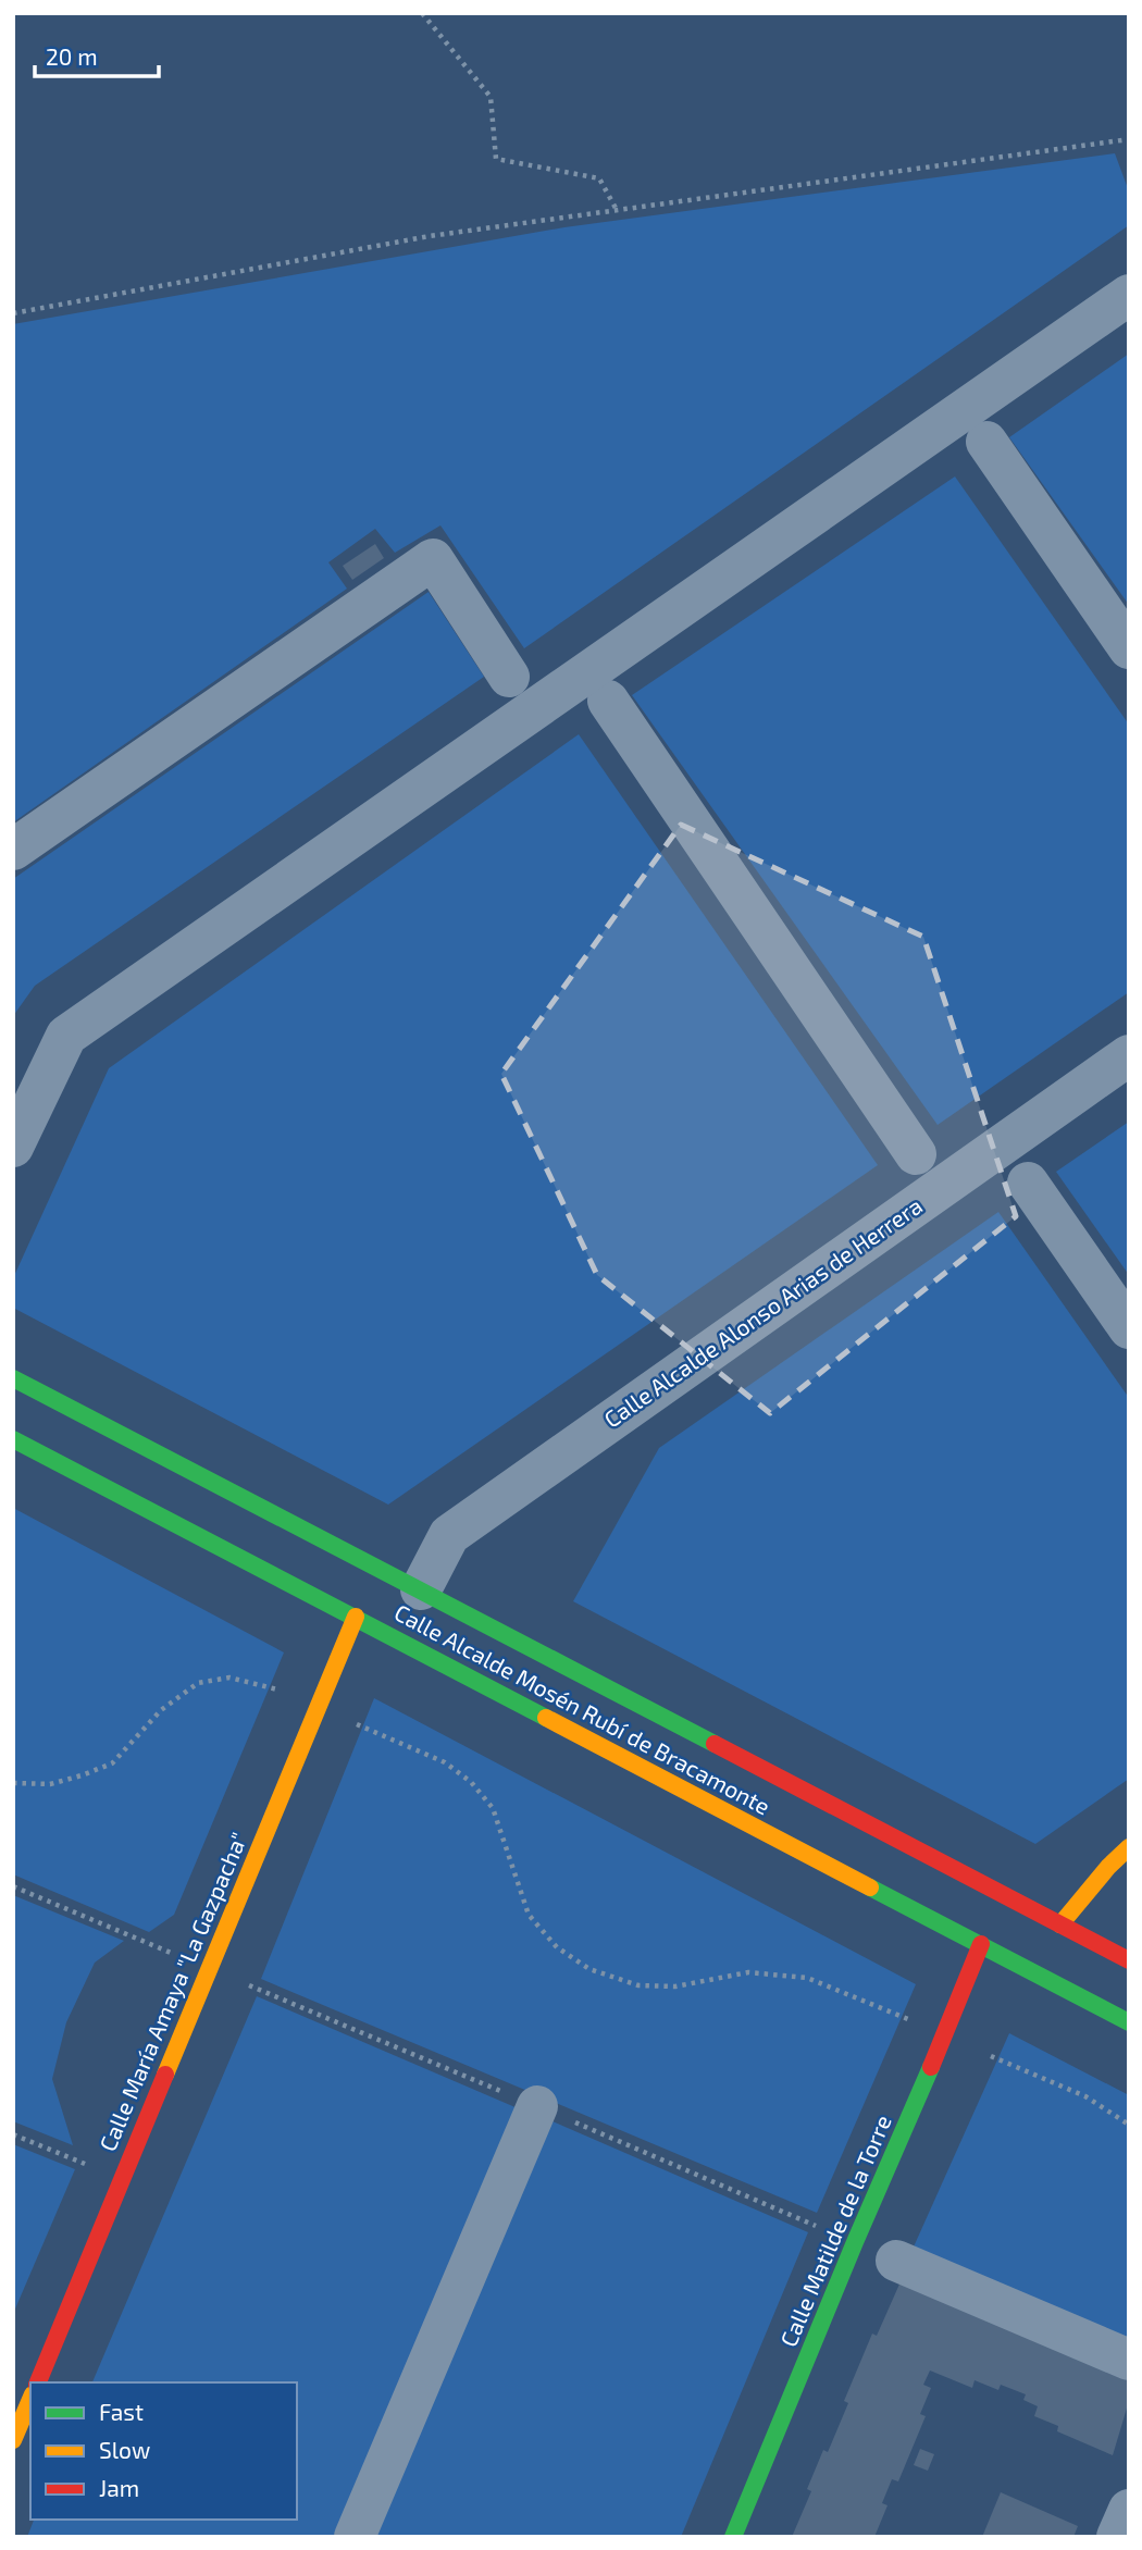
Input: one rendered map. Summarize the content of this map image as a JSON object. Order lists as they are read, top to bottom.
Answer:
{
  "streets": {
    "main road": ["Calle Alcalde Mosén Rubí de Bracamonte", "Calle María Amaya \"La Gazpacha\"", "Calle Matilde de la Torre"],
    "street": ["Calle Alcalde Alonso Arias de Herrera"]
  },
  "crossings": [
    ["Calle Alcalde Alonso Arias de Herrera", "Calle Alcalde Mosén Rubí de Bracamonte"],
    ["Calle Alcalde Mosén Rubí de Bracamonte", "Calle María Amaya \"La Gazpacha\""],
    ["Calle Alcalde Mosén Rubí de Bracamonte", "Calle Matilde de la Torre"]
  ],
  "legend": ["Fast", "Slow", "Jam"],
  "scale_bar": "20 m"
}
